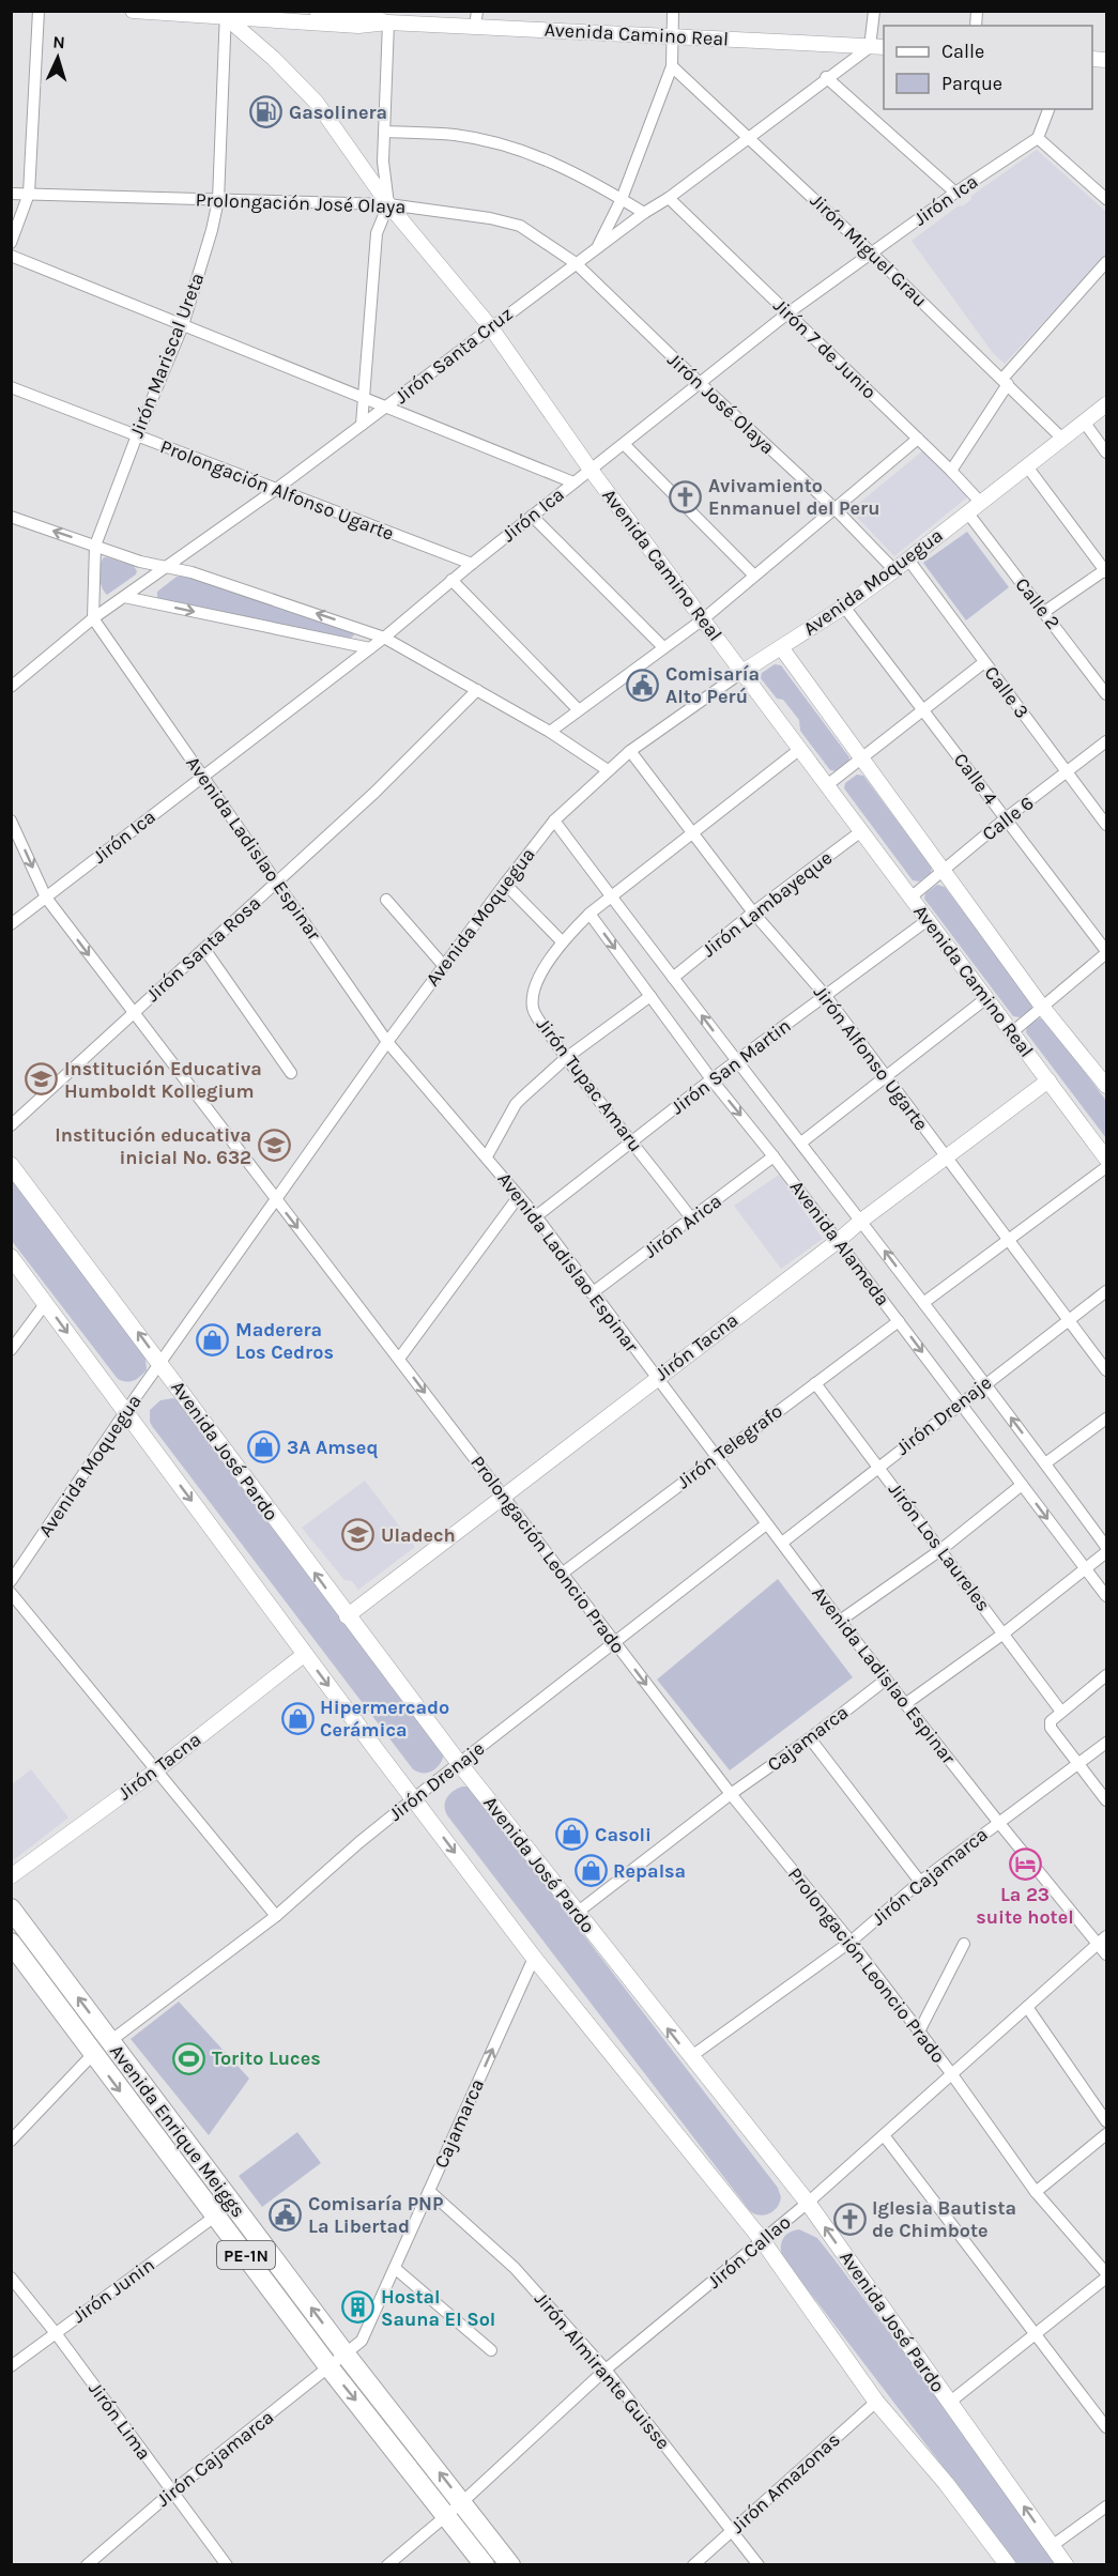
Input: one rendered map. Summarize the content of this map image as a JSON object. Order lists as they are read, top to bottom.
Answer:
{
  "streets": {
    "highway": ["Avenida Enrique Meiggs", "PE-1N"],
    "main road": [
      "Avenida Camino Real",
      "Avenida Moquegua",
      "Jirón Tacna",
      "Avenida José Pardo"
    ],
    "street": [
      "Jirón Ica",
      "Prolongación José Olaya",
      "Jirón Miguel Grau",
      "Jirón 7 de Junio",
      "Jirón Mariscal Ureta",
      "Jirón Santa Cruz",
      "Jirón José Olaya",
      "Prolongación Alfonso Ugarte",
      "Calle 2",
      "Calle 3",
      "Calle 4",
      "Calle 6",
      "Avenida Ladislao Espinar",
      "Jirón Lambayeque",
      "Jirón Santa Rosa",
      "Jirón Alfonso Ugarte",
      "Jirón San Martin",
      "Jirón Tupac Amaru",
      "Jirón Arica",
      "Avenida Alameda",
      "Jirón Drenaje",
      "Jirón Telegrafo",
      "Jirón Los Laureles",
      "Prolongación Leoncio Prado",
      "Cajamarca",
      "Jirón Cajamarca",
      "Jirón Callao",
      "Jirón Junin",
      "Jirón Almirante Guisse",
      "Jirón Lima",
      "Jirón Amazonas"
    ]
  },
  "crossings": [
    ["Avenida Camino Real", "Jirón Ica"],
    ["Avenida Camino Real", "Prolongación José Olaya"],
    ["Avenida Camino Real", "Jirón Mariscal Ureta"],
    ["Avenida Camino Real", "Jirón Santa Cruz"],
    ["Avenida Camino Real", "Avenida Moquegua"],
    ["Avenida Camino Real", "Calle 6"],
    ["Avenida Camino Real", "Jirón Lambayeque"],
    ["Avenida Camino Real", "Jirón San Martin"],
    ["Avenida Camino Real", "Jirón Tacna"],
    ["Jirón Ica", "Jirón Miguel Grau"],
    ["Jirón Ica", "Jirón 7 de Junio"],
    ["Jirón Ica", "Jirón José Olaya"],
    ["Jirón Ica", "Prolongación Alfonso Ugarte"],
    ["Jirón Ica", "Avenida Ladislao Espinar"],
    ["Jirón Ica", "Prolongación Leoncio Prado"],
    ["Prolongación José Olaya", "Jirón Mariscal Ureta"],
    ["Prolongación José Olaya", "Jirón Santa Cruz"],
    ["Prolongación José Olaya", "Jirón José Olaya"],
    ["Jirón Miguel Grau", "Jirón Santa Cruz"],
    ["Jirón Miguel Grau", "Avenida Moquegua"],
    ["Jirón 7 de Junio", "Jirón Santa Cruz"],
    ["Jirón 7 de Junio", "Avenida Moquegua"],
    ["Jirón Mariscal Ureta", "Jirón Santa Cruz"],
    ["Jirón Mariscal Ureta", "Prolongación Alfonso Ugarte"],
    ["Jirón Mariscal Ureta", "Avenida Ladislao Espinar"],
    ["Jirón Santa Cruz", "Jirón José Olaya"],
    ["Jirón Santa Cruz", "Prolongación Alfonso Ugarte"],
    ["Jirón Santa Cruz", "Avenida Ladislao Espinar"],
    ["Jirón José Olaya", "Avenida Moquegua"],
    ["Avenida Moquegua", "Calle 2"],
    ["Avenida Moquegua", "Calle 3"],
    ["Avenida Moquegua", "Calle 4"],
    ["Avenida Moquegua", "Avenida Ladislao Espinar"],
    ["Avenida Moquegua", "Jirón Alfonso Ugarte"],
    ["Avenida Moquegua", "Avenida Alameda"],
    ["Avenida Moquegua", "Avenida José Pardo"],
    ["Avenida Moquegua", "Prolongación Leoncio Prado"],
    ["Calle 3", "Calle 6"],
    ["Calle 4", "Calle 6"],
    ["Avenida Ladislao Espinar", "Jirón Santa Rosa"],
    ["Avenida Ladislao Espinar", "Jirón San Martin"],
    ["Avenida Ladislao Espinar", "Jirón Arica"],
    ["Avenida Ladislao Espinar", "Jirón Tacna"],
    ["Avenida Ladislao Espinar", "Jirón Drenaje"],
    ["Avenida Ladislao Espinar", "Jirón Telegrafo"],
    ["Avenida Ladislao Espinar", "Cajamarca"],
    ["Avenida Ladislao Espinar", "Jirón Cajamarca"],
    ["Avenida Ladislao Espinar", "Jirón Callao"],
    ["Jirón Lambayeque", "Jirón Alfonso Ugarte"],
    ["Jirón Lambayeque", "Avenida Alameda"],
    ["Jirón Santa Rosa", "Prolongación Leoncio Prado"],
    ["Jirón Alfonso Ugarte", "Jirón San Martin"],
    ["Jirón Alfonso Ugarte", "Jirón Tacna"],
    ["Jirón Alfonso Ugarte", "Jirón Drenaje"],
    ["Jirón San Martin", "Jirón Tupac Amaru"],
    ["Jirón San Martin", "Avenida Alameda"],
    ["Jirón Tupac Amaru", "Jirón Arica"],
    ["Jirón Tupac Amaru", "Avenida Alameda"],
    ["Jirón Arica", "Avenida Alameda"],
    ["Avenida Alameda", "Jirón Tacna"],
    ["Avenida Alameda", "Jirón Drenaje"],
    ["Avenida Alameda", "Jirón Telegrafo"],
    ["Jirón Tacna", "Avenida José Pardo"],
    ["Jirón Tacna", "Prolongación Leoncio Prado"],
    ["Jirón Drenaje", "Avenida José Pardo"],
    ["Jirón Drenaje", "Jirón Los Laureles"],
    ["Jirón Drenaje", "Prolongación Leoncio Prado"],
    ["Jirón Drenaje", "Avenida Enrique Meiggs"],
    ["Jirón Telegrafo", "Jirón Los Laureles"],
    ["Jirón Telegrafo", "Prolongación Leoncio Prado"],
    ["Avenida José Pardo", "Cajamarca"],
    ["Avenida José Pardo", "Jirón Cajamarca"],
    ["Avenida José Pardo", "Jirón Callao"],
    ["Prolongación Leoncio Prado", "Cajamarca"],
    ["Prolongación Leoncio Prado", "Jirón Cajamarca"],
    ["Prolongación Leoncio Prado", "Jirón Callao"],
    ["Cajamarca", "Jirón Cajamarca"],
    ["Cajamarca", "Avenida Enrique Meiggs"],
    ["Cajamarca", "Jirón Almirante Guisse"],
    ["Jirón Cajamarca", "Avenida Enrique Meiggs"],
    ["Jirón Cajamarca", "Jirón Lima"],
    ["Avenida Enrique Meiggs", "Jirón Callao"],
    ["Avenida Enrique Meiggs", "Jirón Junin"],
    ["Jirón Callao", "Jirón Almirante Guisse"],
    ["Jirón Junin", "Jirón Lima"],
    ["Jirón Almirante Guisse", "Jirón Amazonas"]
  ],
  "one_way": ["Prolongación Leoncio Prado"],
  "places": {
    "fuel station": ["Gasolinera"],
    "church": ["Avivamiento Enmanuel del Peru", "Iglesia Bautista de Chimbote"],
    "public building": ["Comisaría Alto Perú", "Comisaría PNP La Libertad"],
    "school or university": ["Institución Educativa Humboldt Kollegium", "Institución educativa inicial No. 632", "Uladech"],
    "shop": [
      "Maderera Los Cedros",
      "3A Amseq",
      "Hipermercado Cerámica",
      "Casoli",
      "Repalsa"
    ],
    "hotel": ["La 23 suite hotel"],
    "sports": ["Torito Luces"],
    "building": ["Hostal Sauna El Sol"]
  },
  "legend": ["Calle", "Parque"],
  "north": "top"
}
